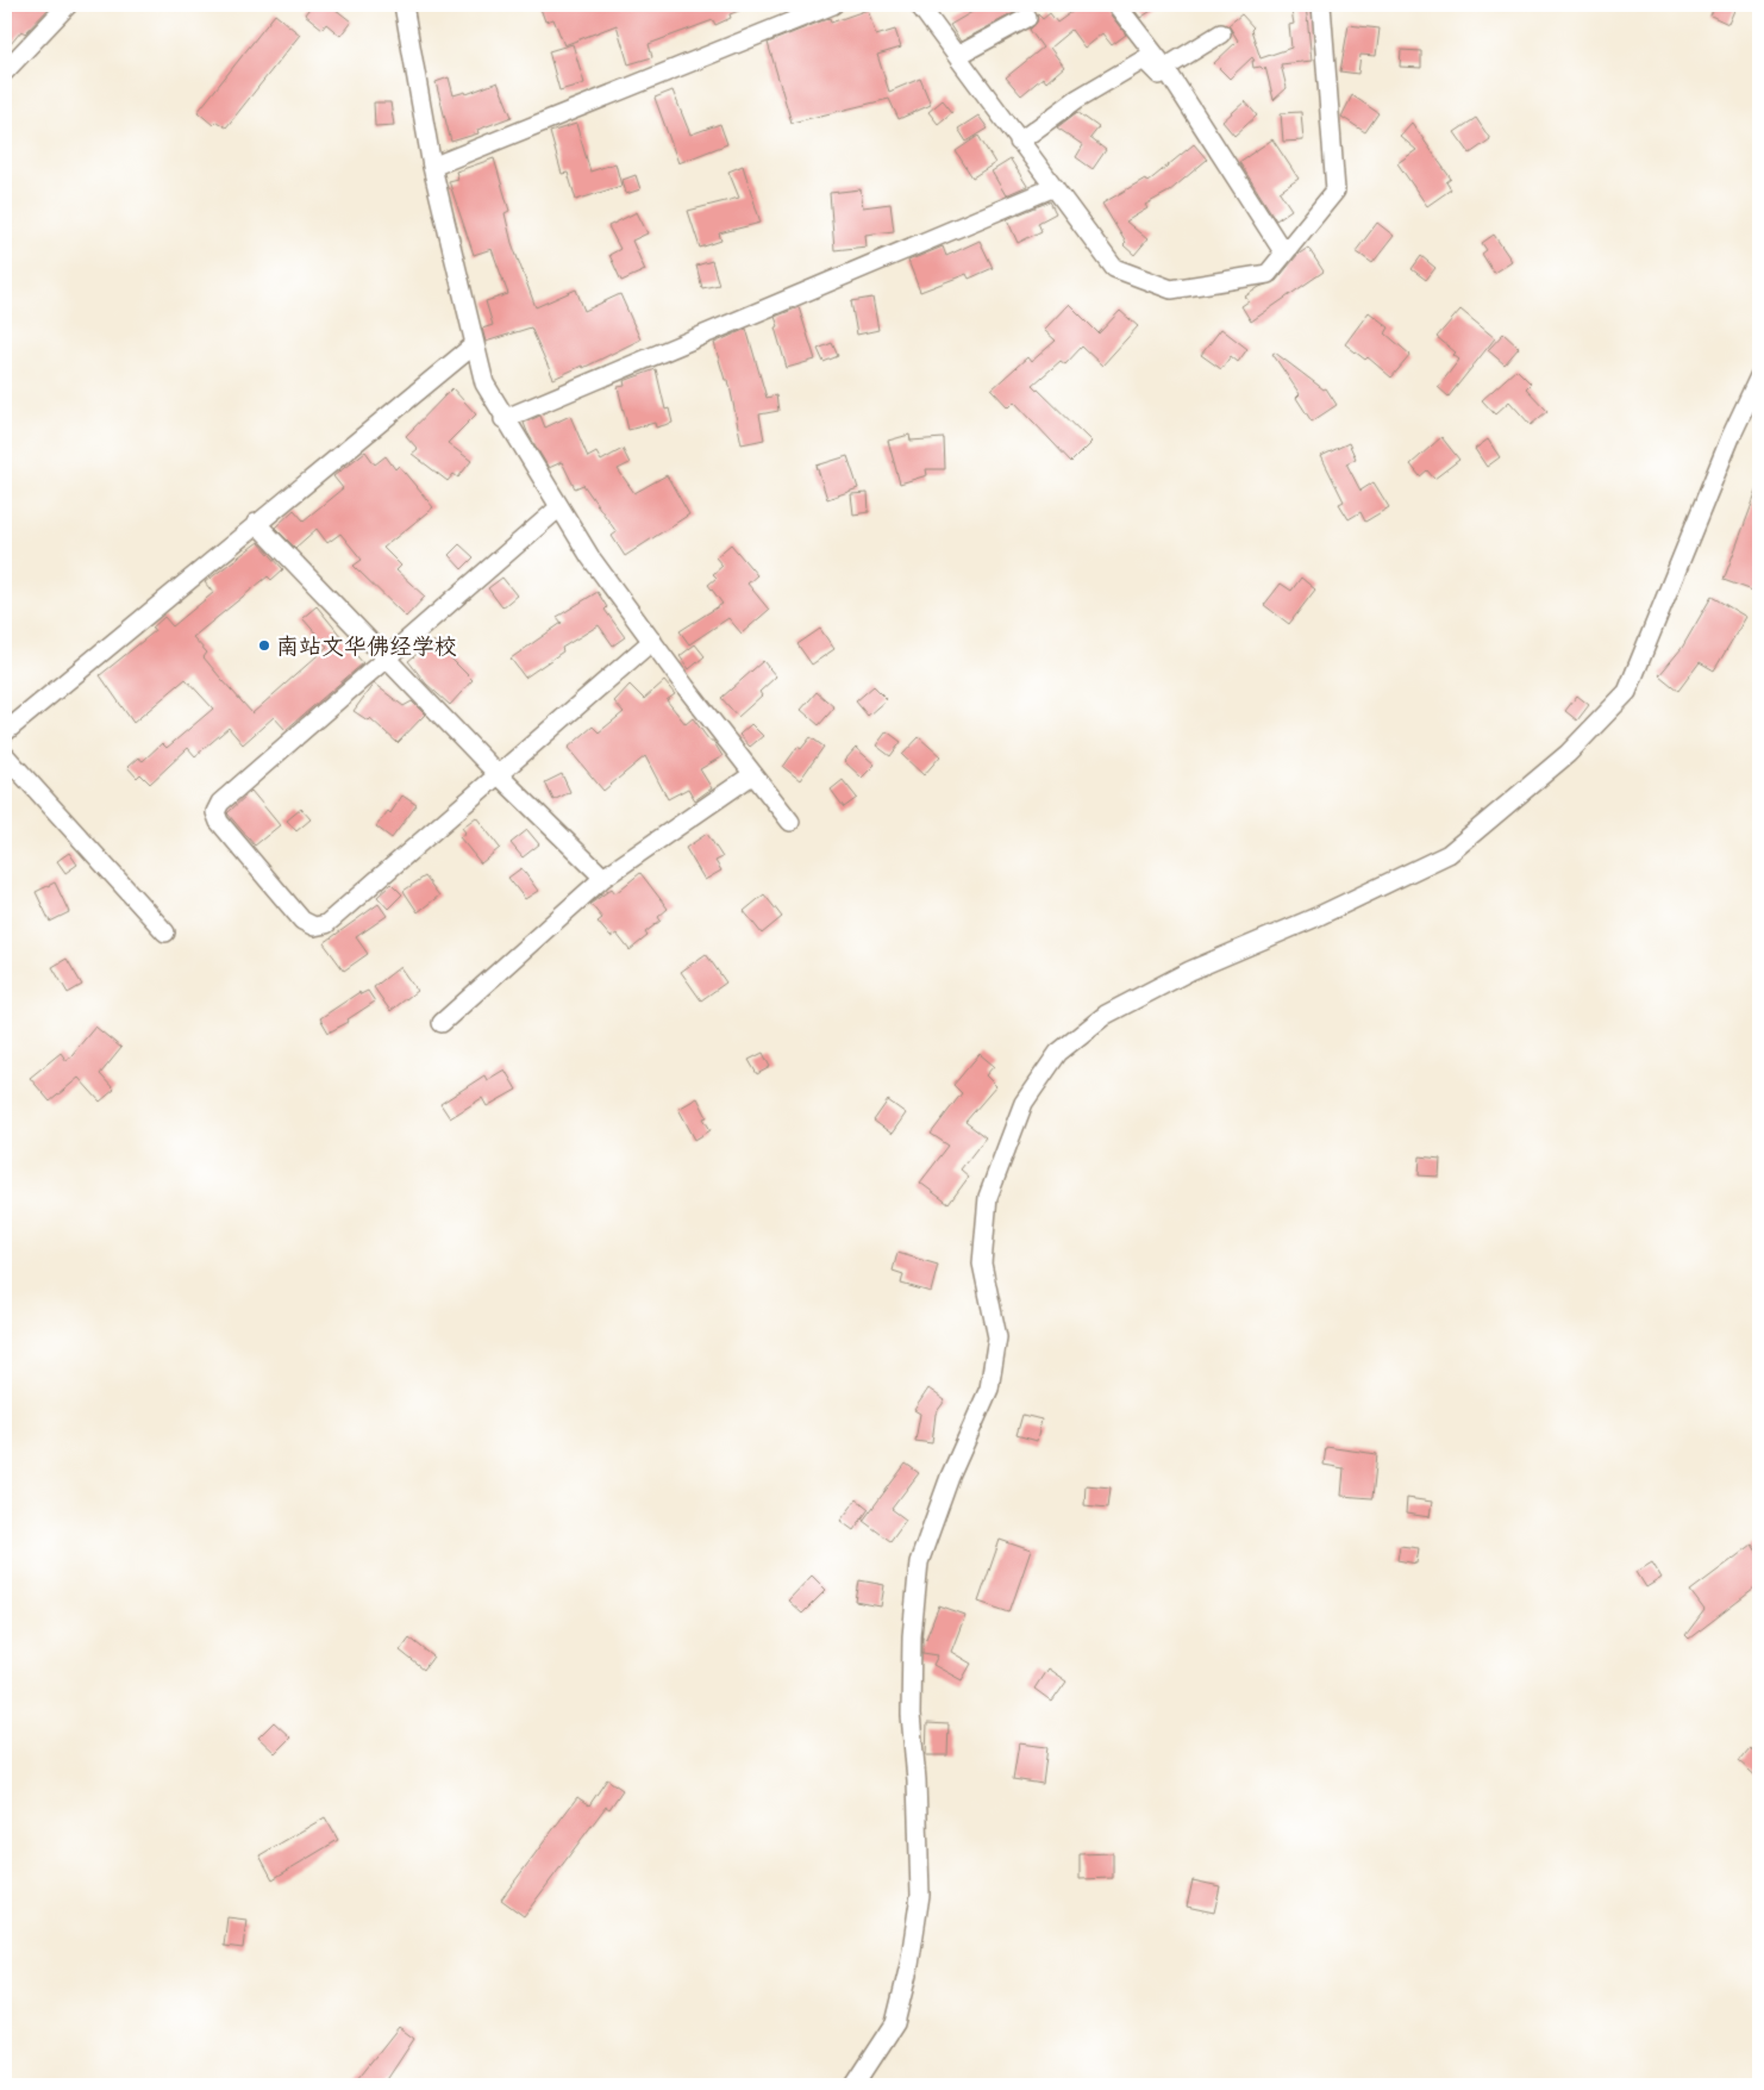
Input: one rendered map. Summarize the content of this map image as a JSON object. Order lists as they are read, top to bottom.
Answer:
{
  "places": ["南站文华佛经学校"]
}
